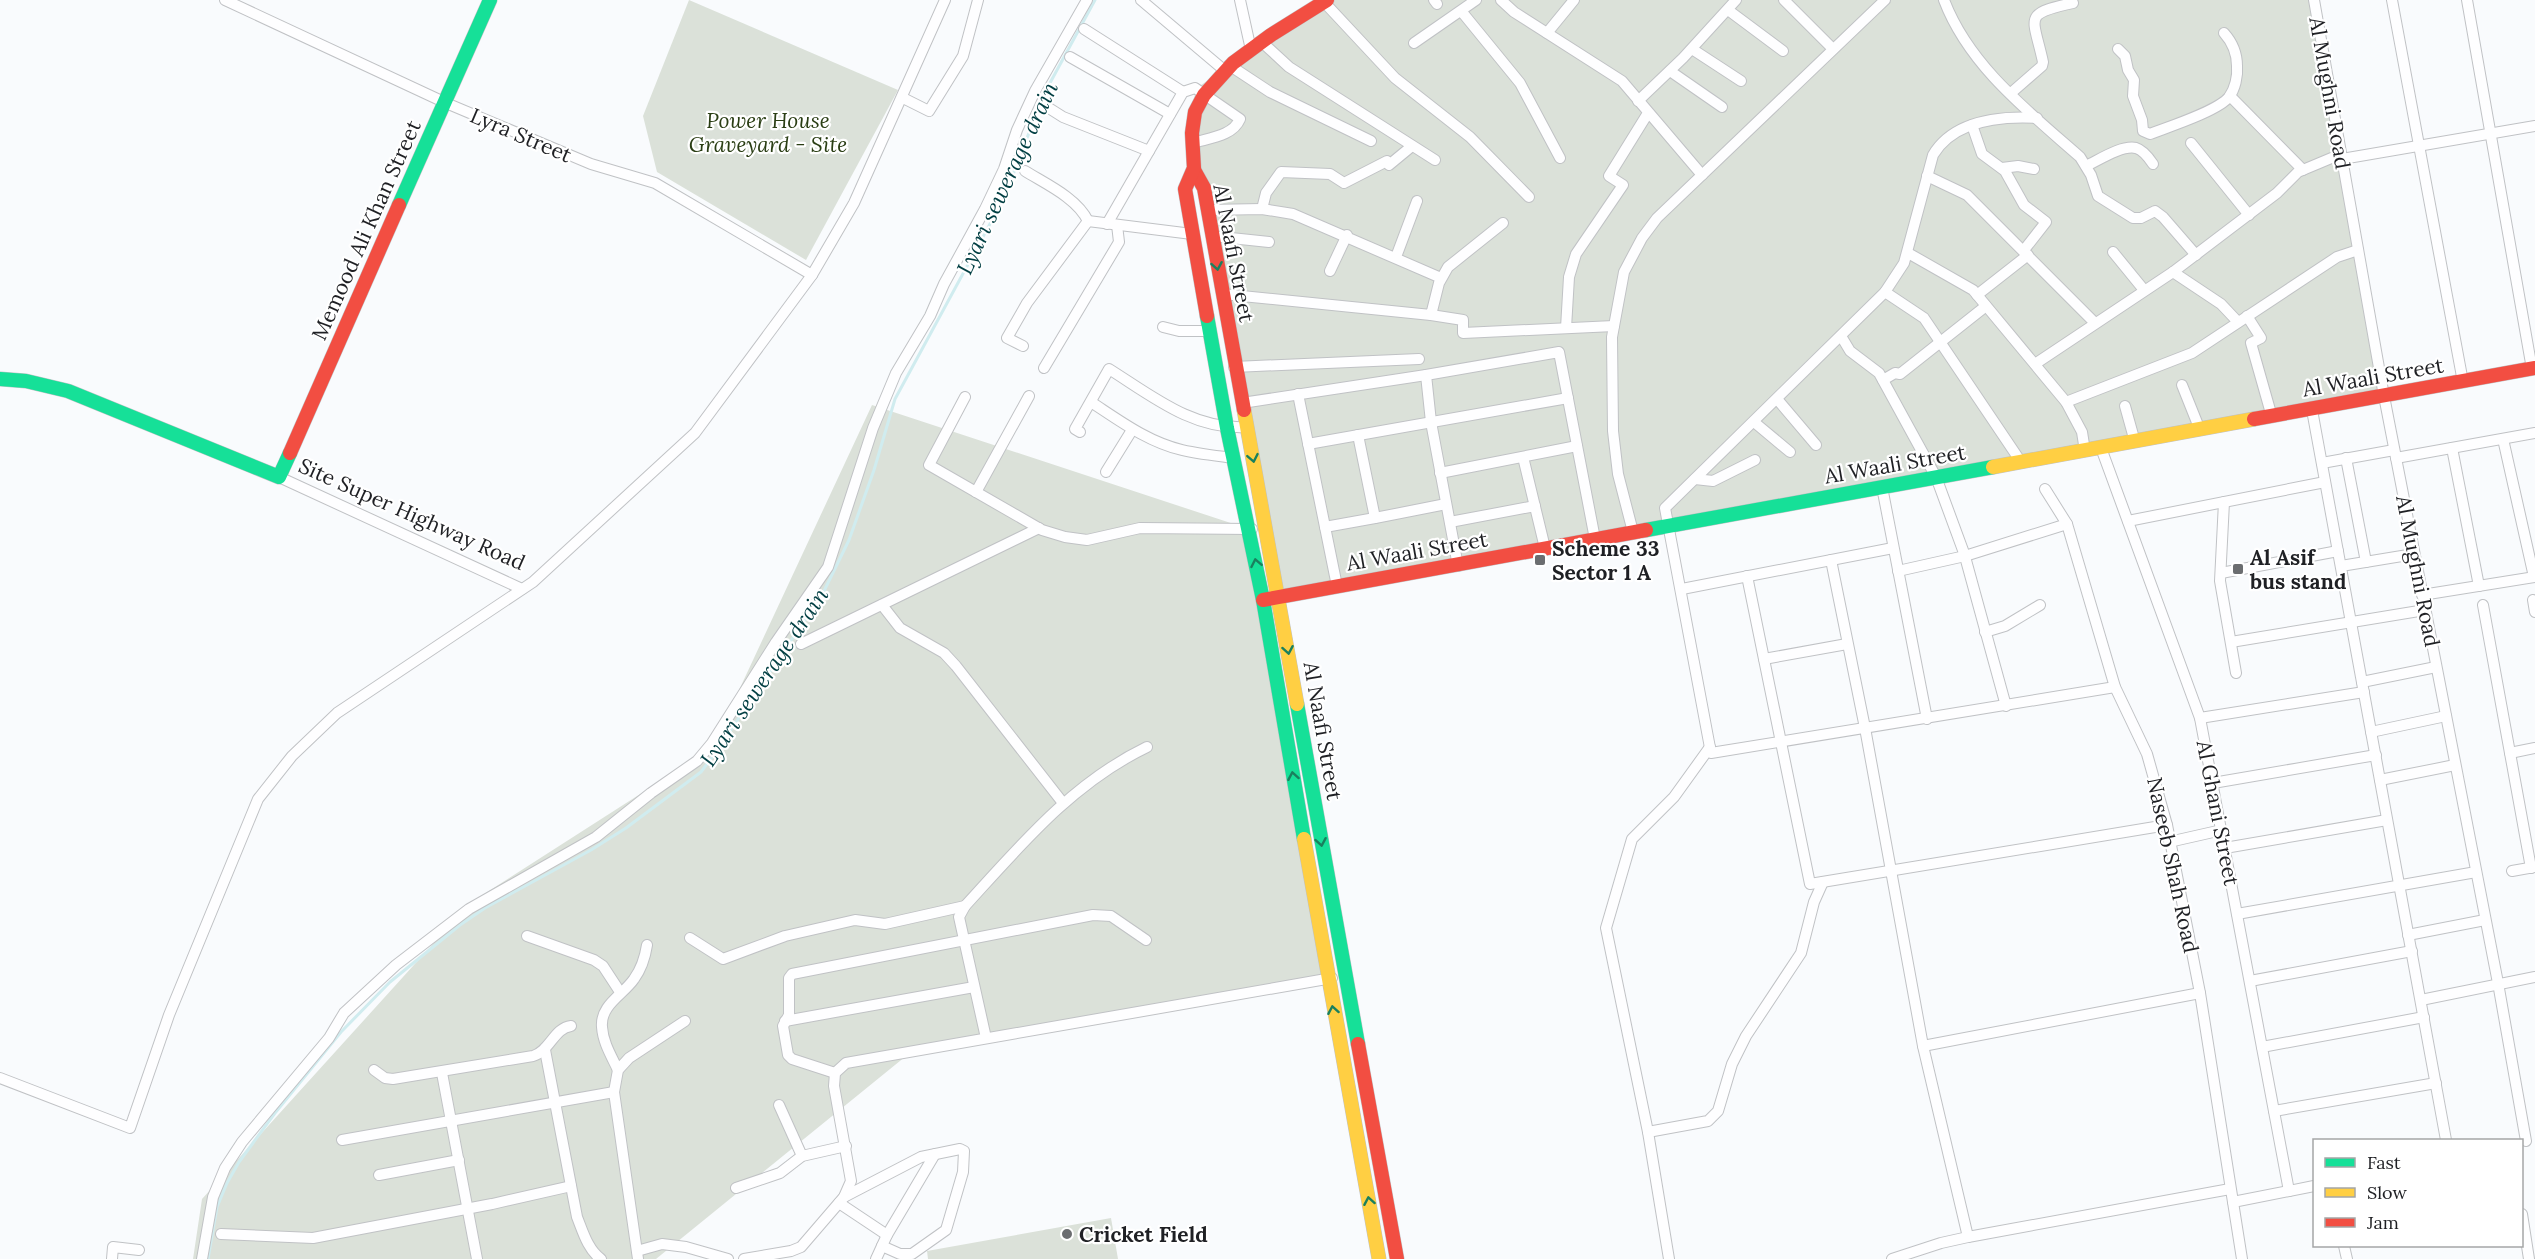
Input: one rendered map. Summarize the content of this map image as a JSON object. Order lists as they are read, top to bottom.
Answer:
{
  "streets": {
    "street": [
      "Al Mughni Road",
      "Lyra Street",
      "Memood Ali Khan Street",
      "Al Naafi Street",
      "Al Waali Street",
      "Site Super Highway Road",
      "Al Ghani Street",
      "Naseeb Shah Road"
    ]
  },
  "crossings": [
    ["Al Mughni Road", "Al Waali Street"],
    ["Lyra Street", "Memood Ali Khan Street"],
    ["Lyra Street", "Site Super Highway Road"],
    ["Memood Ali Khan Street", "Site Super Highway Road"],
    ["Al Naafi Street", "Al Waali Street"],
    ["Al Waali Street", "Al Ghani Street"]
  ],
  "water": ["Lyari sewerage drain"],
  "parks": ["Power House Graveyard - Site"],
  "places": {
    "transit": ["Scheme 33 Sector 1 A", "Al Asif bus stand"],
    "other": ["Cricket Field"]
  },
  "legend": ["Fast", "Slow", "Jam"]
}
